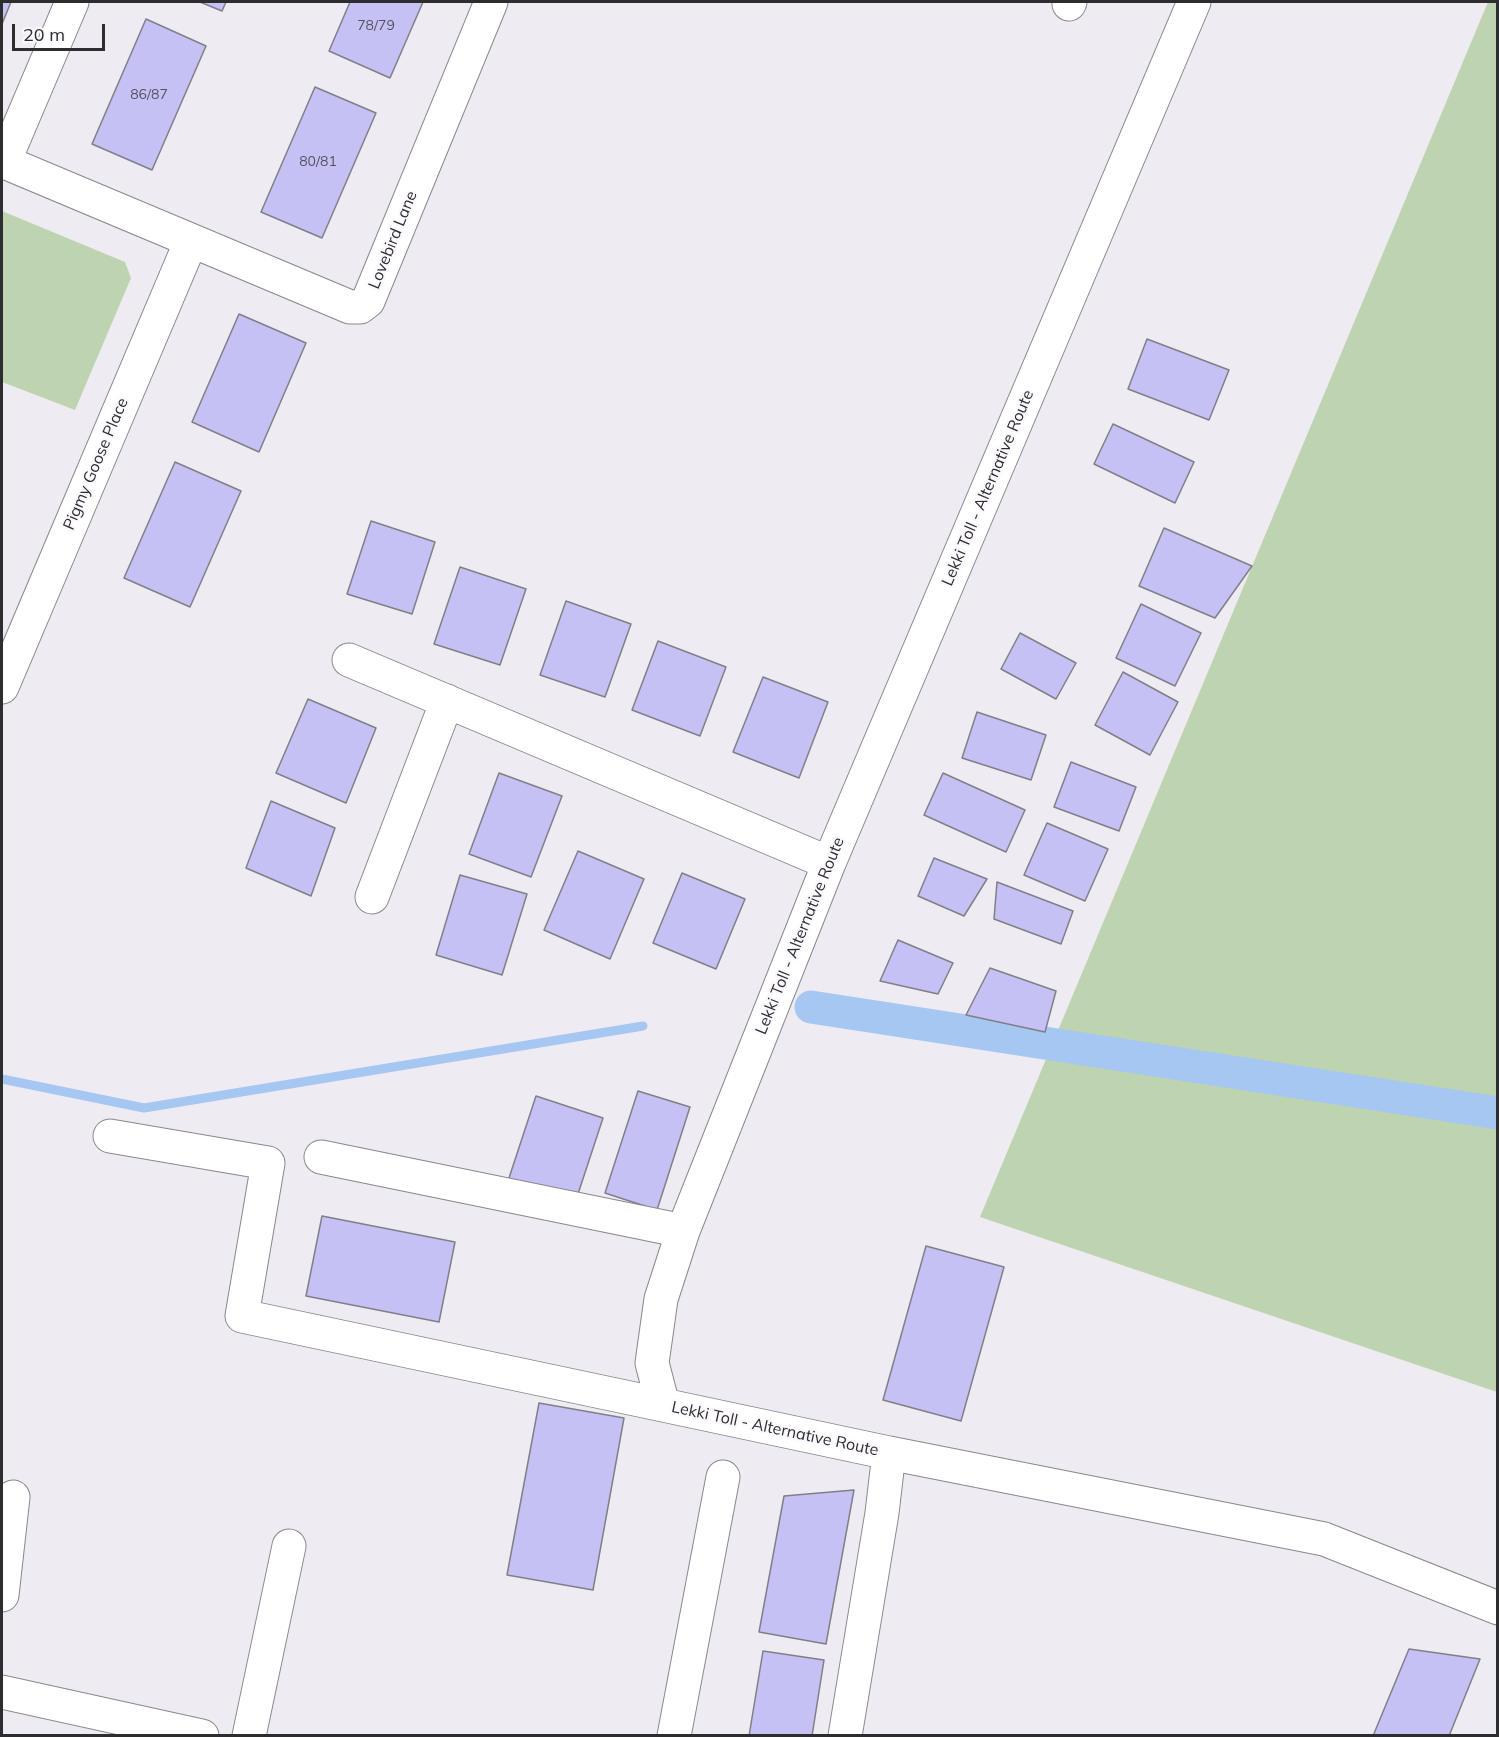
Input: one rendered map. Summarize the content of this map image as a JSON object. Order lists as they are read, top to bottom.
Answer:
{
  "streets": {
    "street": ["Lovebird Lane", "Pigmy Goose Place", "Lekki Toll - Alternative Route"]
  },
  "crossings": [
    ["Lovebird Lane", "Pigmy Goose Place"]
  ],
  "house_numbers": ["78/79", "86/87", "80/81"],
  "scale_bar": "20 m"
}
